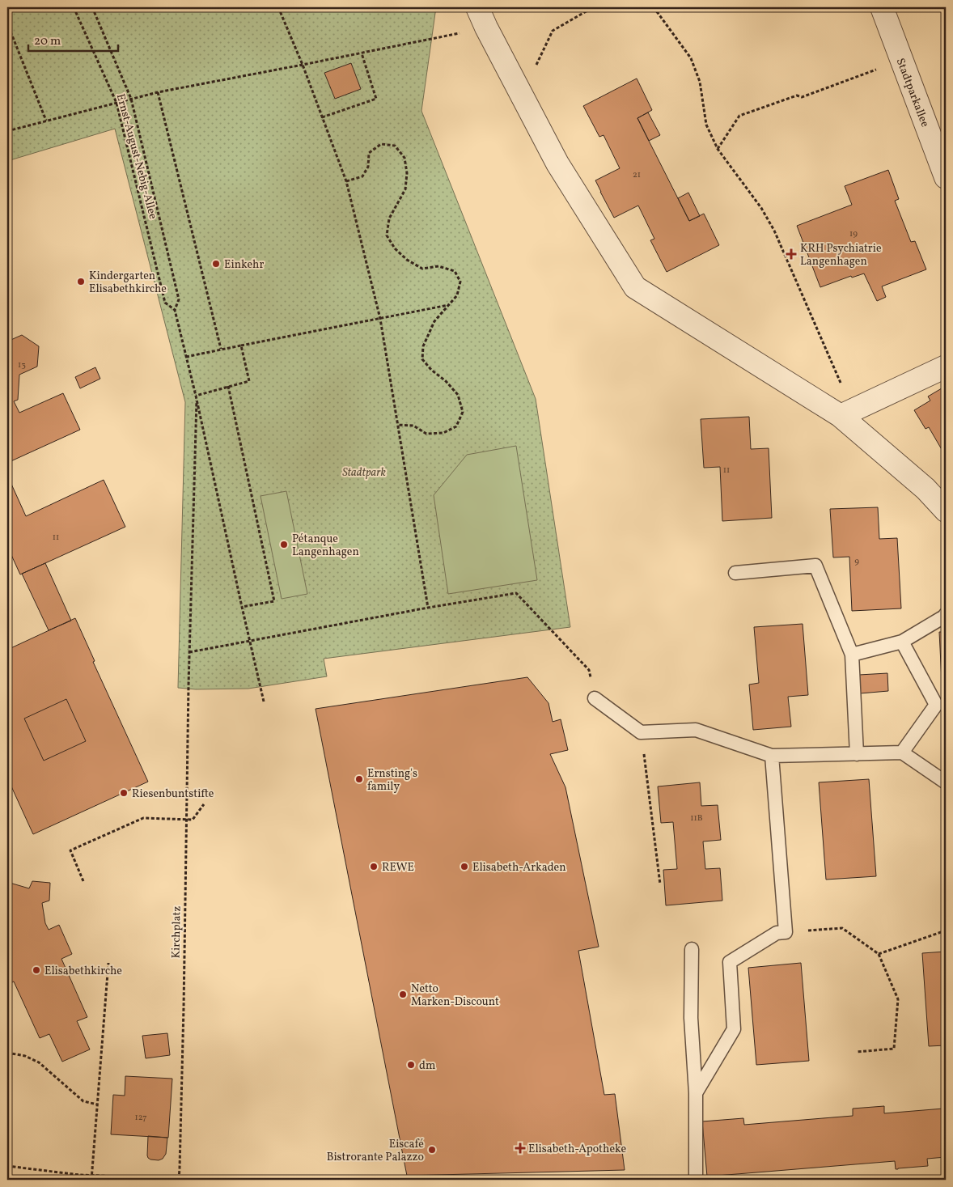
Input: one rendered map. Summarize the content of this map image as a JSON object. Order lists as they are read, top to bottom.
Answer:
{
  "streets": {
    "street": ["Stadtparkallee"],
    "path": ["Ernst-August-Nebig-Allee", "Kirchplatz"]
  },
  "parks": ["Stadtpark"],
  "places": {
    "health": ["KRH Psychiatrie Langenhagen", "Elisabeth-Apotheke"],
    "other": [
      "Einkehr",
      "Kindergarten Elisabethkirche",
      "Pétanque Langenhagen",
      "Ernsting's family",
      "Riesenbuntstifte",
      "REWE",
      "Elisabeth-Arkaden",
      "Elisabethkirche",
      "Netto Marken-Discount",
      "dm",
      "Eiscafé Bistrorante Palazzo"
    ]
  },
  "house_numbers": [
    "21",
    "19",
    "13",
    "11",
    "11",
    "9",
    "11B",
    "127"
  ],
  "scale_bar": "20 m"
}
